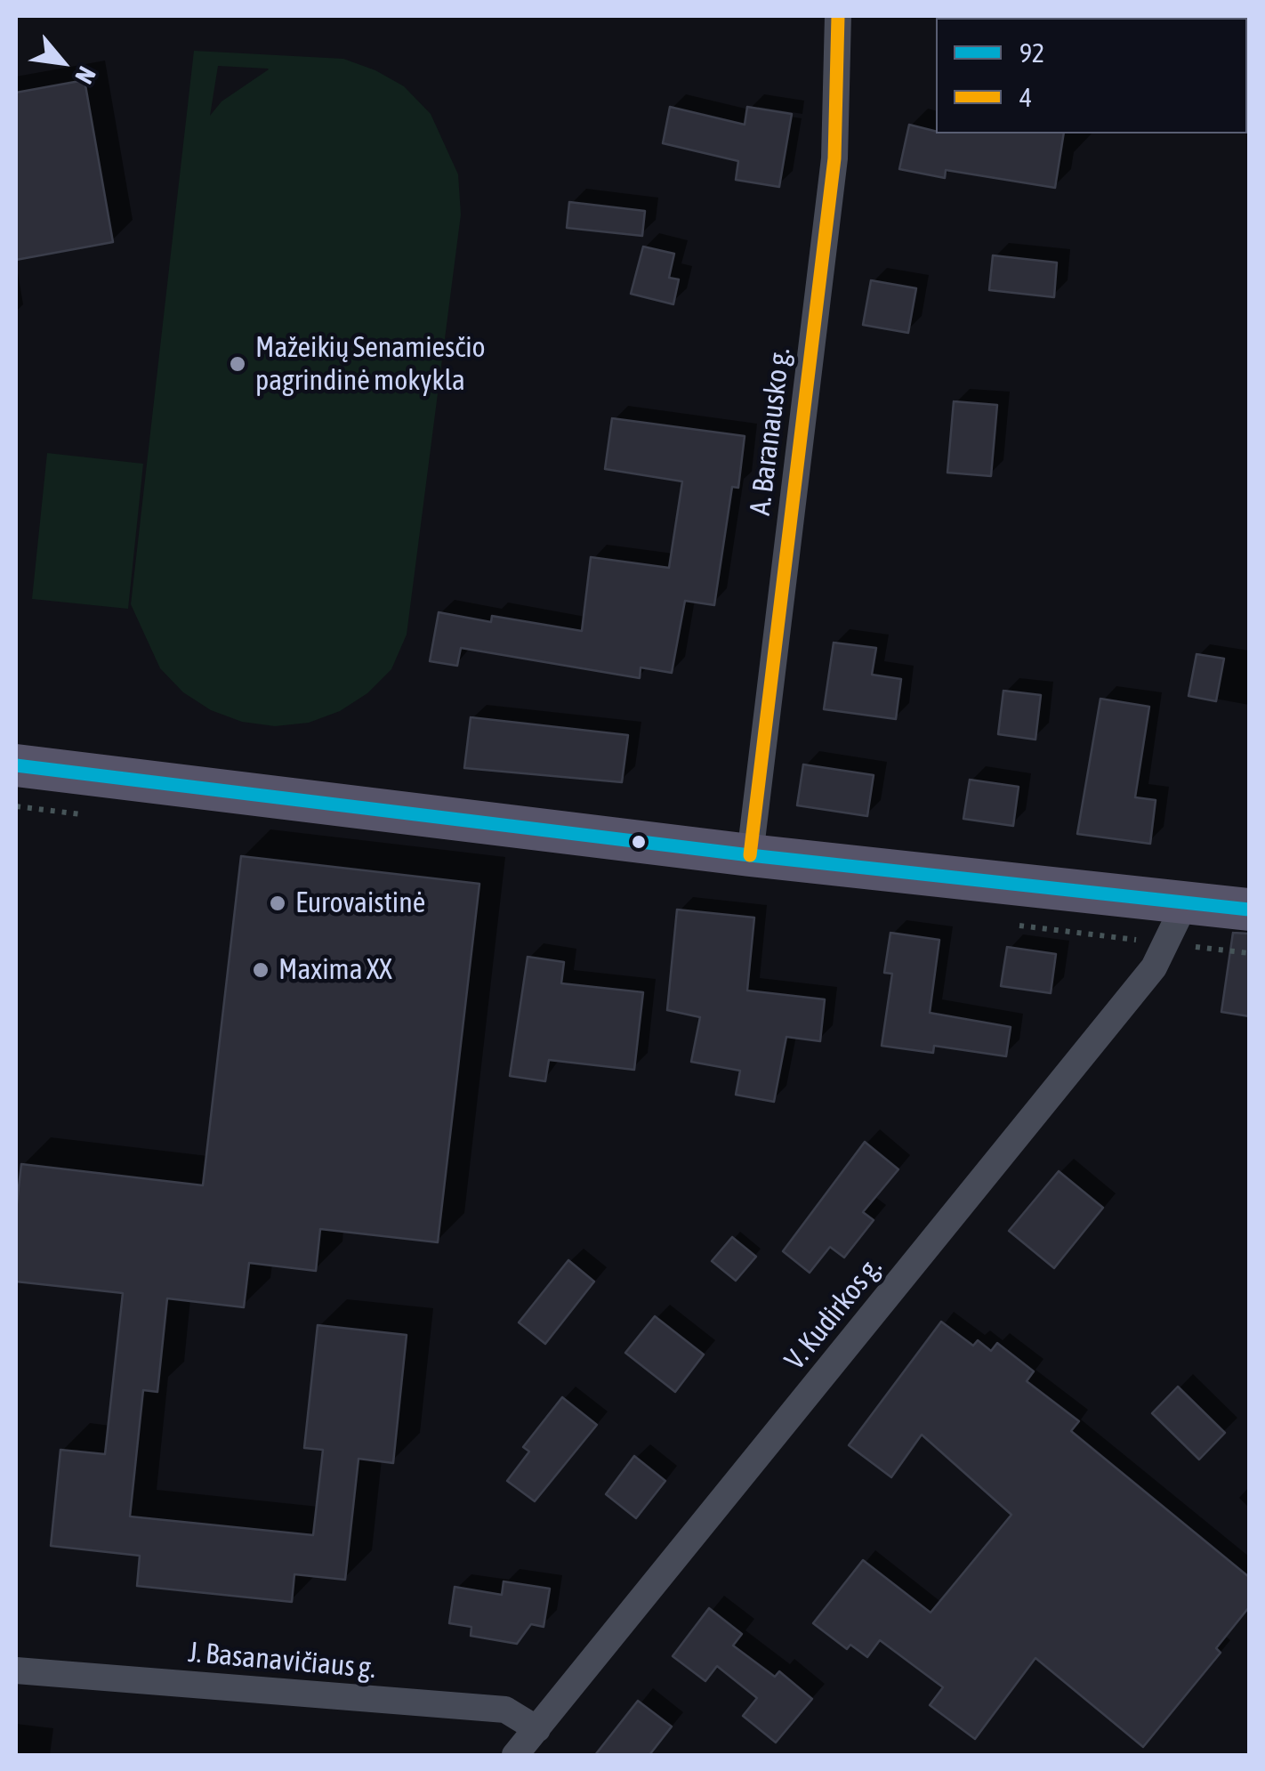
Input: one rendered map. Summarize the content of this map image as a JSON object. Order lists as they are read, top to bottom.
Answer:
{
  "streets": {
    "street": ["A. Baranausko g.", "V. Kudirkos g.", "J. Basanavičiaus g."]
  },
  "crossings": [
    ["V. Kudirkos g.", "J. Basanavičiaus g."]
  ],
  "places": ["Mažeikių Senamiesčio pagrindinė mokykla", "Eurovaistinė", "Maxima XX"],
  "lines": ["transit line 4", "transit line 92"],
  "legend": ["92", "4"],
  "north": "bottom right"
}
